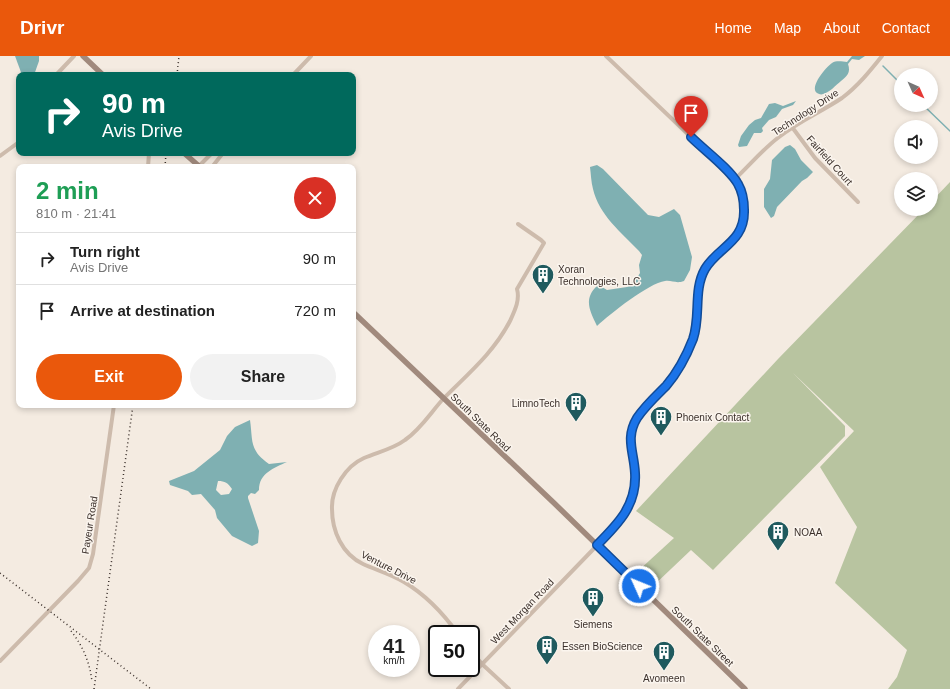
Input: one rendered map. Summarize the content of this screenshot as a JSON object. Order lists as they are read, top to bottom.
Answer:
{
  "streets": {
    "main road": ["South State Road", "South State Street"],
    "street": [
      "Technology Drive",
      "Fairfield Court",
      "Payeur Road",
      "Venture Drive",
      "West Morgan Road"
    ]
  },
  "crossings": [
    ["Technology Drive", "Fairfield Court"],
    ["Technology Drive", "West Morgan Road"],
    ["South State Road", "Venture Drive"],
    ["South State Road", "West Morgan Road"],
    ["South State Road", "South State Street"],
    ["West Morgan Road", "South State Street"]
  ],
  "places": {
    "building": [
      "Xoran Technologies, LLC",
      "LimnoTech",
      "Phoenix Contact",
      "NOAA",
      "Siemens",
      "Essen BioScience",
      "Avomeen"
    ]
  },
  "north": "bottom right",
  "page": {
    "header": "Drivr",
    "nav": [
      "Home",
      "Map",
      "About",
      "Contact"
    ],
    "turn": ["90 m", "Avis Drive"],
    "heading": ["2 min", "810 m · 21:41"],
    "list": [
      {
        "name": "Turn right",
        "note": "Avis Drive",
        "value": "90 m"
      },
      {
        "name": "Arrive at destination",
        "value": "720 m"
      }
    ],
    "buttons": ["Exit", "Share"],
    "speed": "41 km/h",
    "limit": "50"
  }
}
